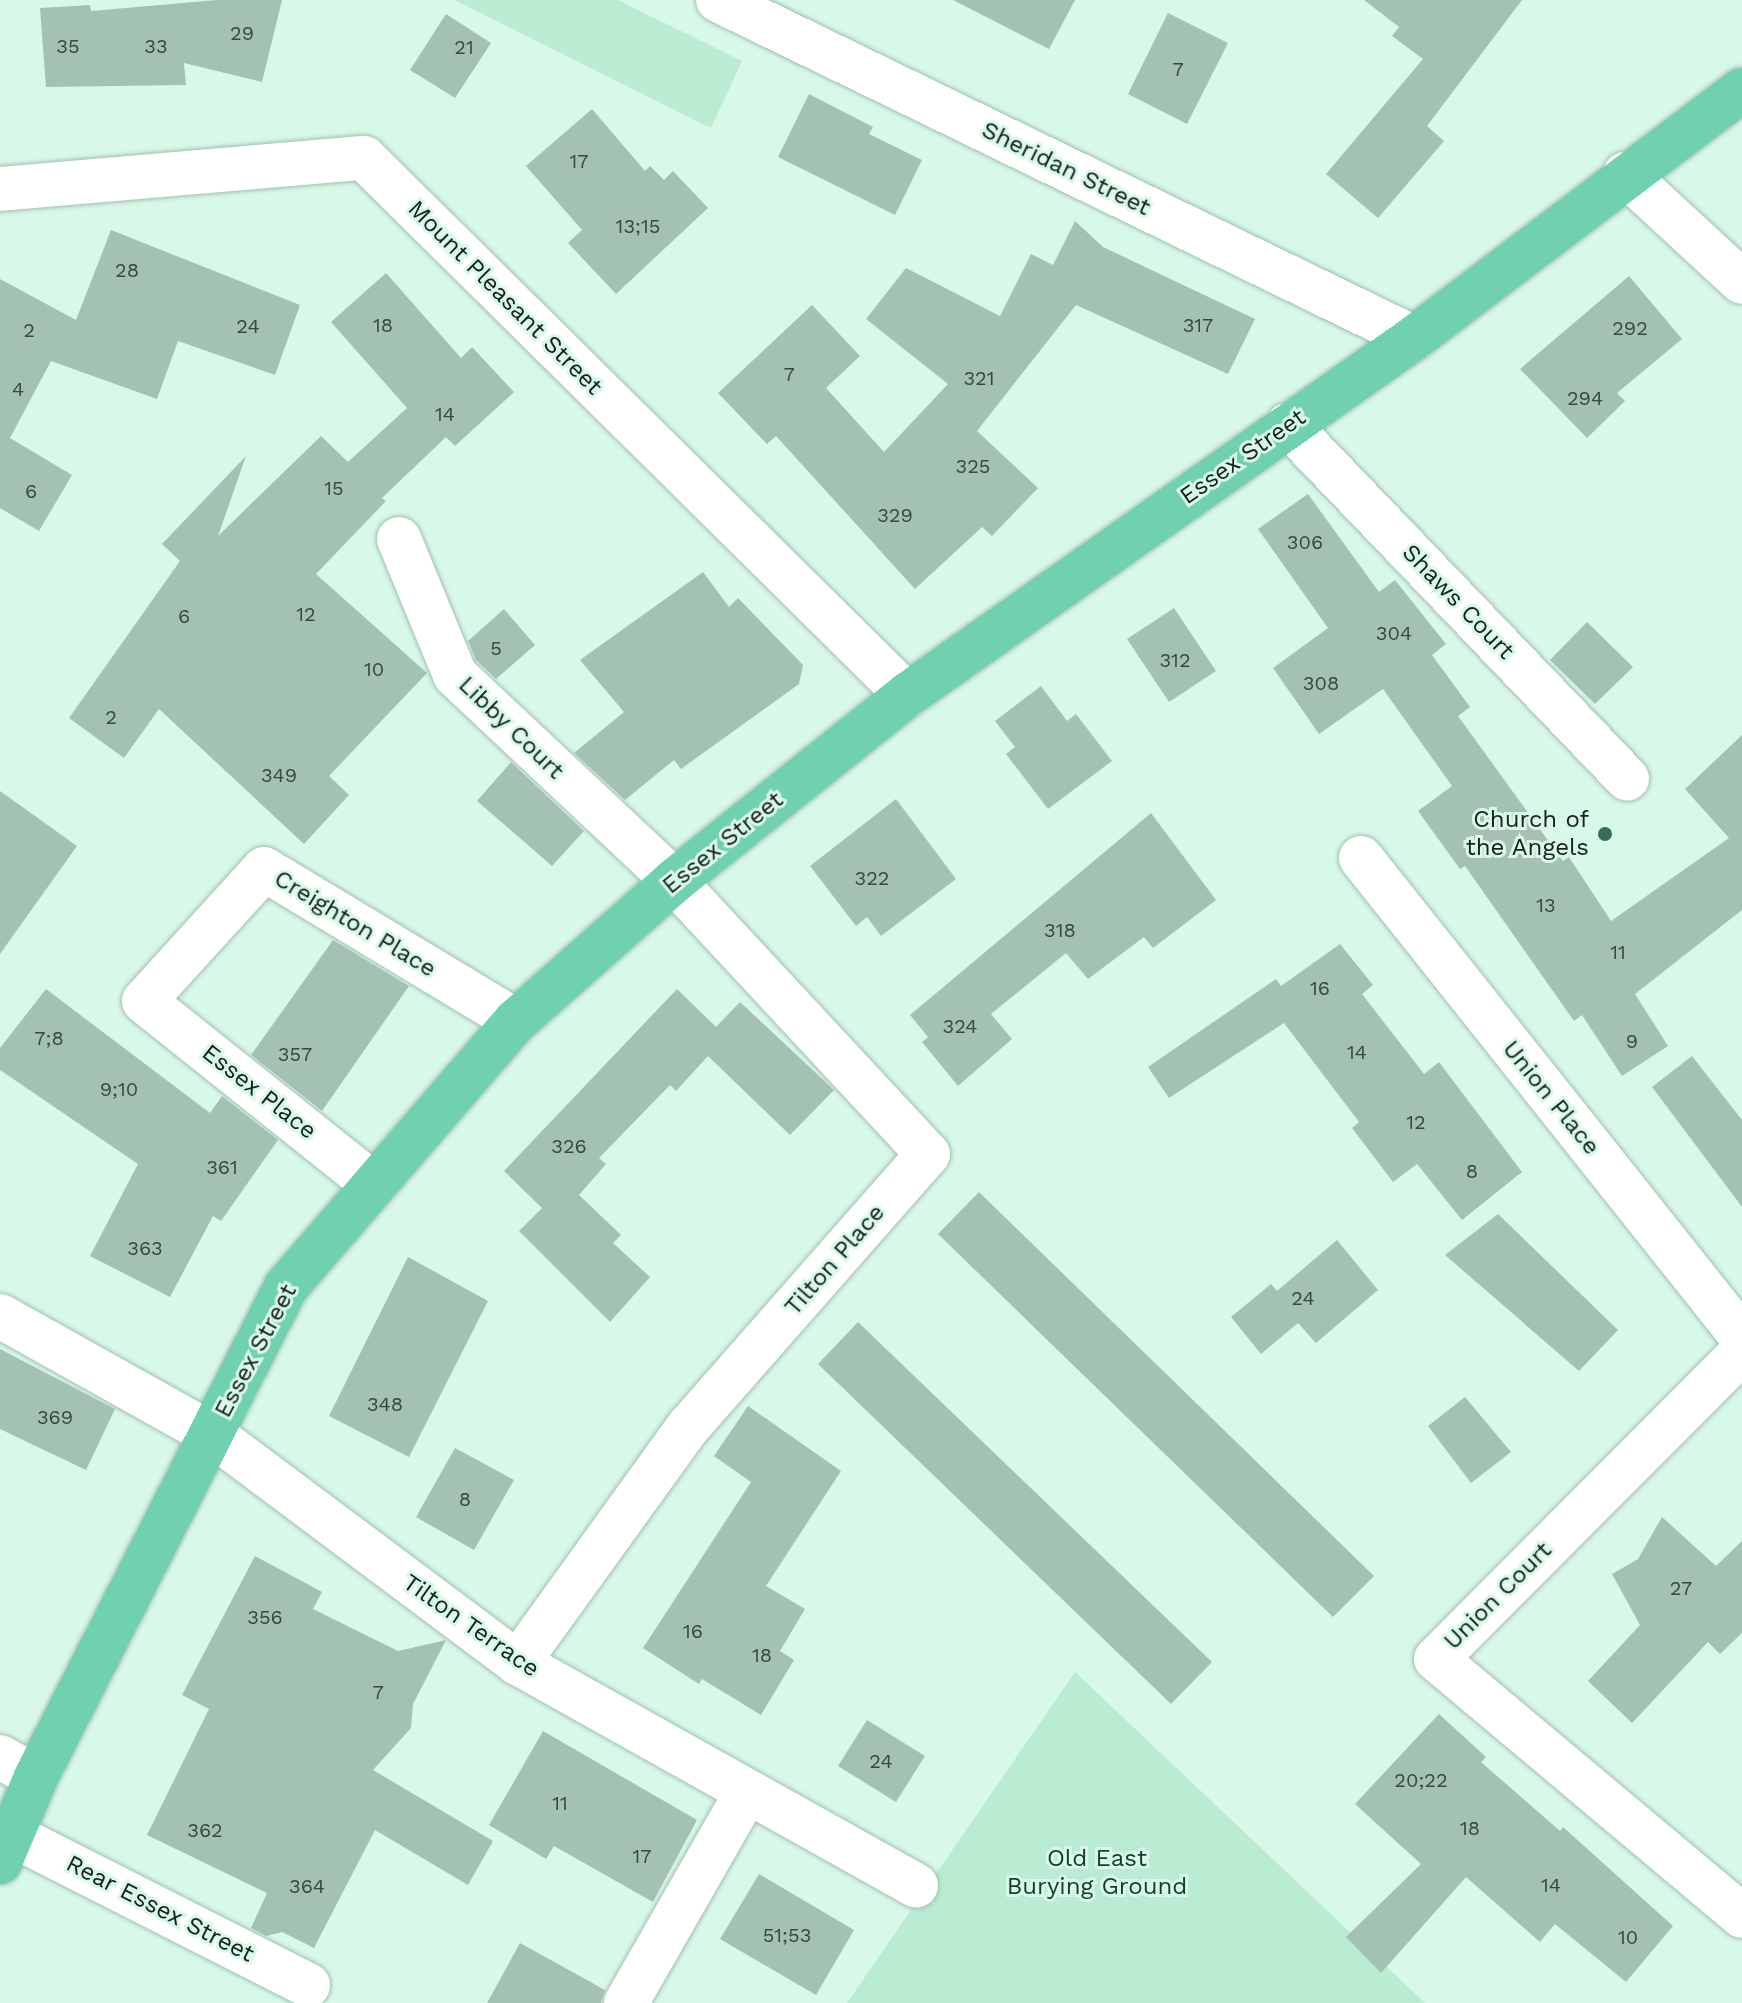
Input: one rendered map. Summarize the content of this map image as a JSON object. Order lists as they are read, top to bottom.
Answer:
{
  "streets": {
    "main road": ["Essex Street"],
    "street": [
      "Sheridan Street",
      "Mount Pleasant Street",
      "Shaws Court",
      "Libby Court",
      "Creighton Place",
      "Essex Place",
      "Union Place",
      "Tilton Place",
      "Union Court",
      "Tilton Terrace",
      "Rear Essex Street"
    ]
  },
  "crossings": [
    ["Sheridan Street", "Essex Street"],
    ["Mount Pleasant Street", "Essex Street"],
    ["Essex Street", "Shaws Court"],
    ["Essex Street", "Libby Court"],
    ["Essex Street", "Creighton Place"],
    ["Essex Street", "Essex Place"],
    ["Essex Street", "Tilton Place"],
    ["Essex Street", "Tilton Terrace"],
    ["Essex Street", "Rear Essex Street"],
    ["Libby Court", "Tilton Place"],
    ["Creighton Place", "Essex Place"],
    ["Tilton Place", "Tilton Terrace"]
  ],
  "parks": ["Old East Burying Ground"],
  "places": ["Church of the Angels"],
  "house_numbers": [
    "29",
    "35",
    "33",
    "21",
    "7",
    "17",
    "13;15",
    "28",
    "18",
    "317",
    "24",
    "292",
    "2",
    "7",
    "321",
    "4",
    "294",
    "14",
    "325",
    "15",
    "6",
    "329",
    "306",
    "12",
    "6",
    "304",
    "5",
    "312",
    "10",
    "308",
    "2",
    "349",
    "322",
    "13",
    "318",
    "11",
    "16",
    "324",
    "7;8",
    "9",
    "14",
    "357",
    "9;10",
    "12",
    "326",
    "361",
    "8",
    "363",
    "24",
    "348",
    "369",
    "8",
    "27",
    "356",
    "16",
    "18",
    "7",
    "24",
    "20;22",
    "11",
    "18",
    "362",
    "17",
    "14",
    "364",
    "51;53",
    "10"
  ]
}
